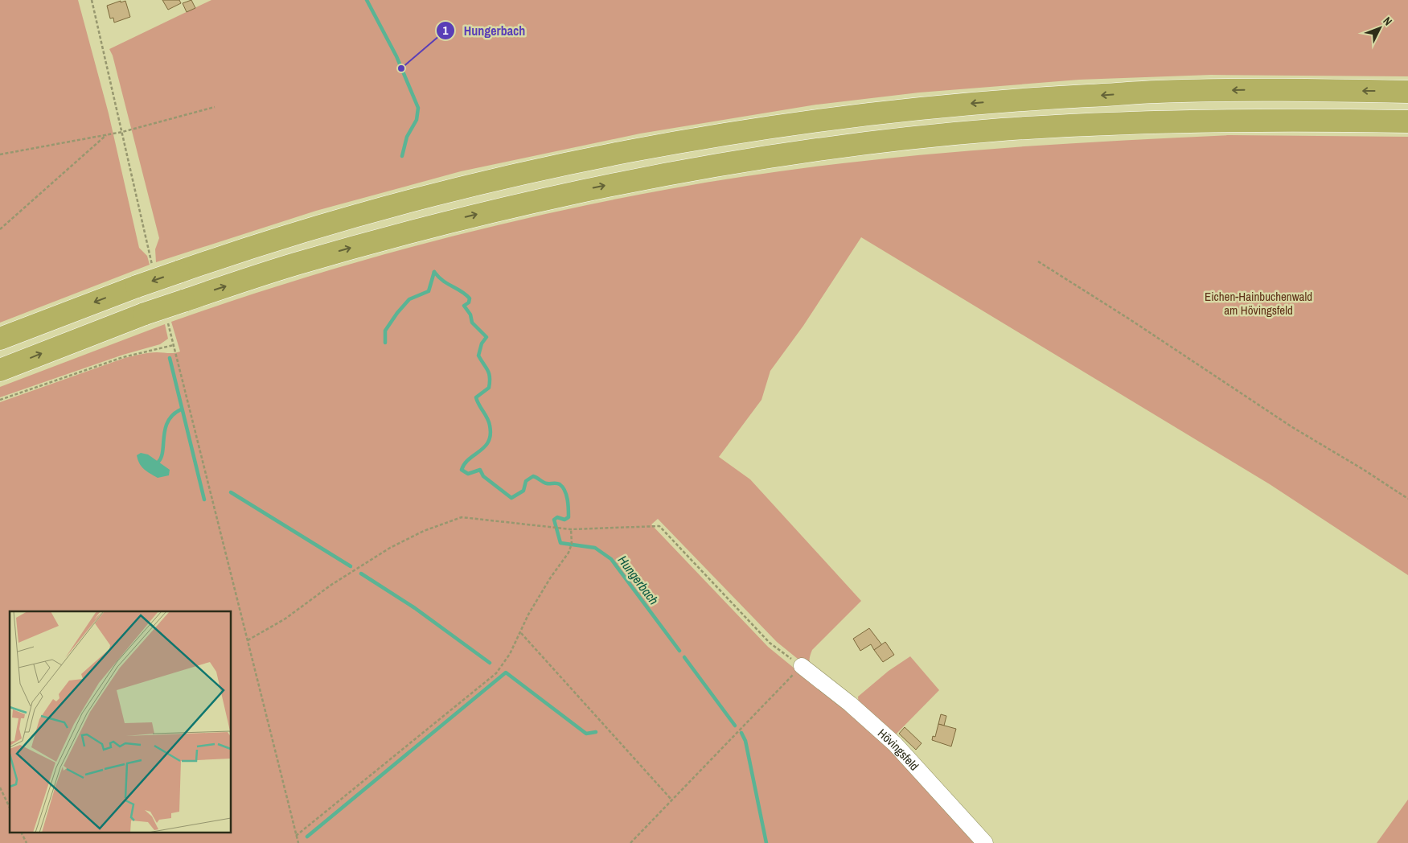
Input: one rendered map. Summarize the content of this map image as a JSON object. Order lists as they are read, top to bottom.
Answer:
{
  "streets": {
    "street": ["Hövingsfeld"]
  },
  "water": ["Hungerbach"],
  "parks": ["Eichen-Hainbuchenwald am Hövingsfeld"],
  "places": ["Hungerbach"],
  "north": "top right"
}
